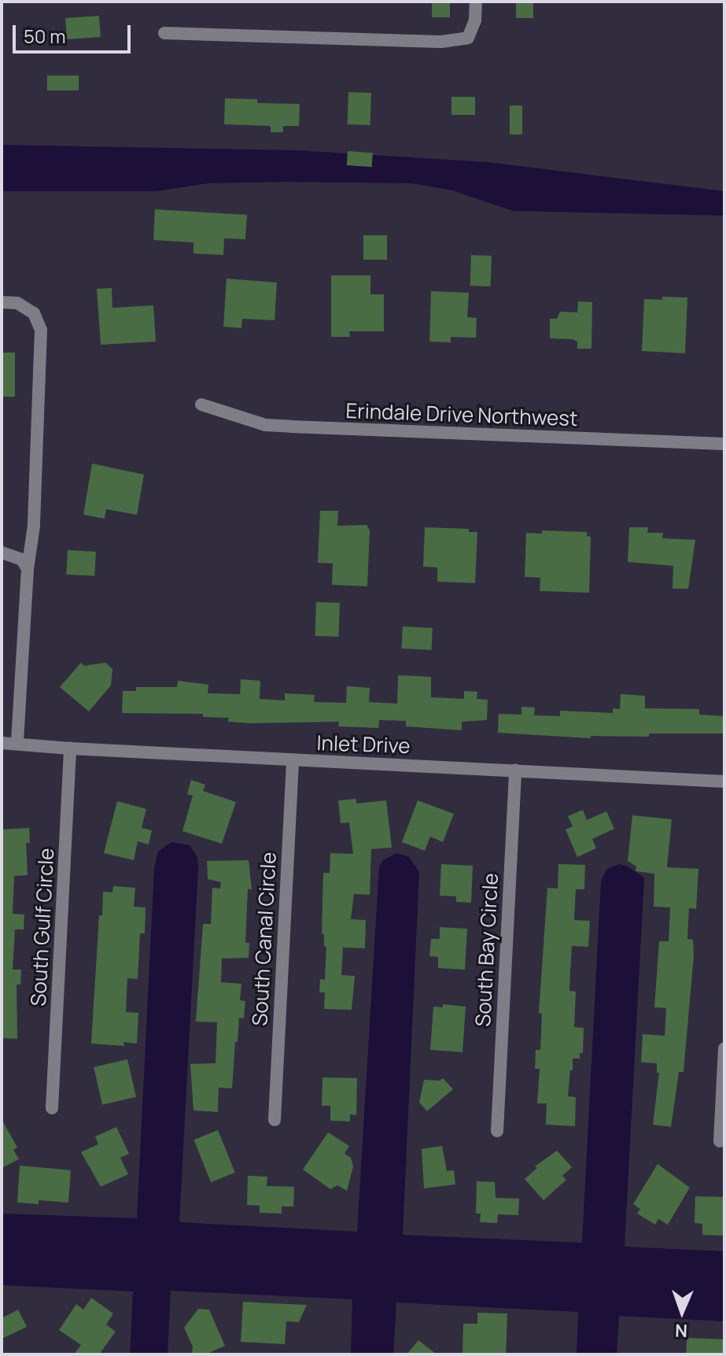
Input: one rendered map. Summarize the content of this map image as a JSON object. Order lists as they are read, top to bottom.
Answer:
{
  "streets": {
    "street": [
      "Erindale Drive Northwest",
      "Inlet Drive",
      "South Gulf Circle",
      "South Canal Circle",
      "South Bay Circle"
    ]
  },
  "crossings": [
    ["Inlet Drive", "South Gulf Circle"],
    ["Inlet Drive", "South Canal Circle"],
    ["Inlet Drive", "South Bay Circle"]
  ],
  "scale_bar": "50 m",
  "north": "bottom"
}
